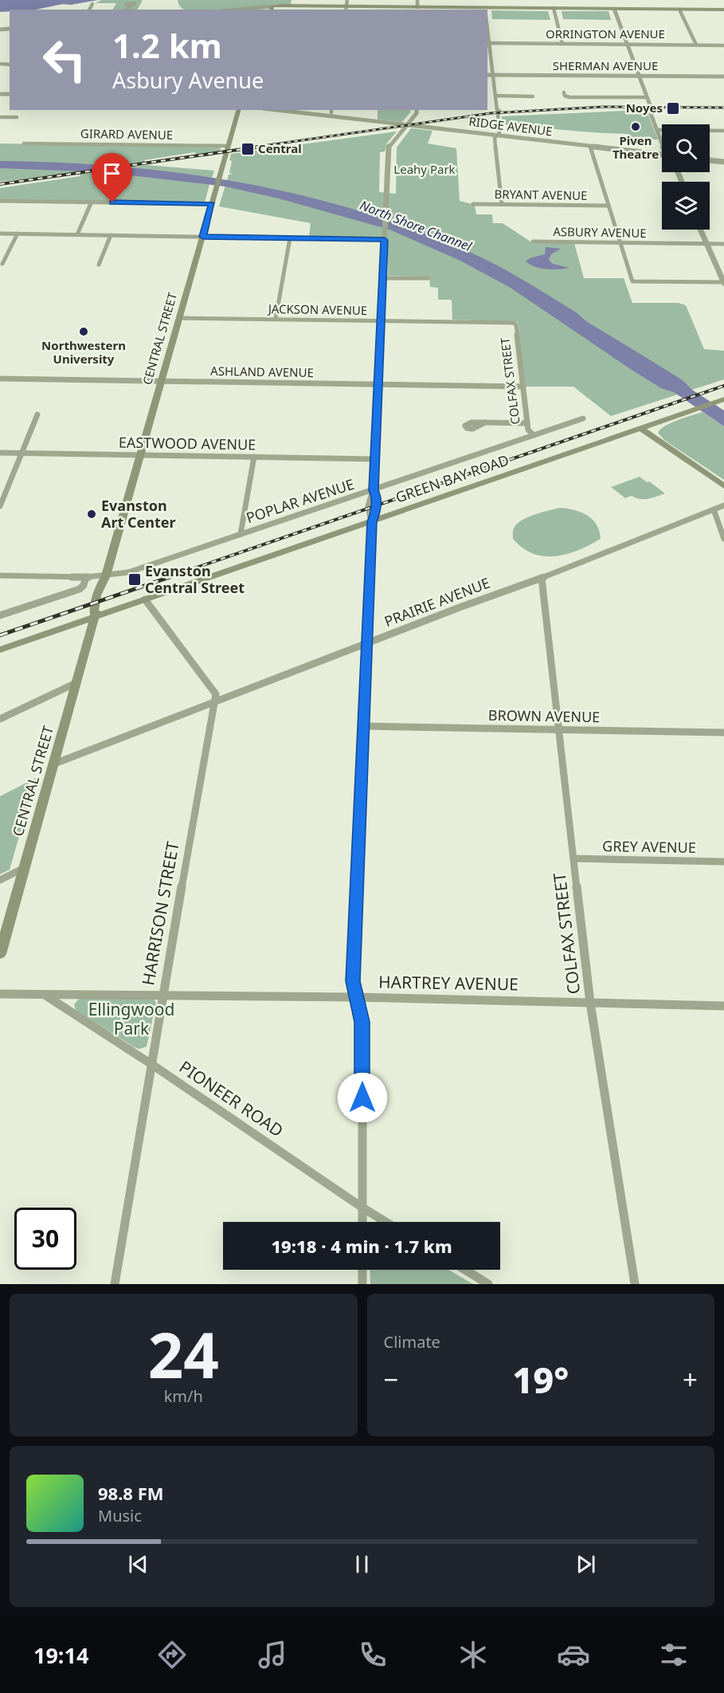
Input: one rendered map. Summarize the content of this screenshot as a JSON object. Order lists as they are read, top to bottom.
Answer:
{
  "streets": {
    "main road": ["CENTRAL STREET", "GREEN BAY ROAD"],
    "street": [
      "ORRINGTON AVENUE",
      "SHERMAN AVENUE",
      "RIDGE AVENUE",
      "GIRARD AVENUE",
      "BRYANT AVENUE",
      "ASBURY AVENUE",
      "JACKSON AVENUE",
      "ASHLAND AVENUE",
      "COLFAX STREET",
      "EASTWOOD AVENUE",
      "POPLAR AVENUE",
      "PRAIRIE AVENUE",
      "BROWN AVENUE",
      "GREY AVENUE",
      "HARRISON STREET",
      "HARTREY AVENUE",
      "PIONEER ROAD"
    ]
  },
  "crossings": [
    ["GIRARD AVENUE", "CENTRAL STREET"],
    ["JACKSON AVENUE", "CENTRAL STREET"],
    ["JACKSON AVENUE", "COLFAX STREET"],
    ["CENTRAL STREET", "ASHLAND AVENUE"],
    ["CENTRAL STREET", "EASTWOOD AVENUE"],
    ["CENTRAL STREET", "GREEN BAY ROAD"],
    ["CENTRAL STREET", "POPLAR AVENUE"],
    ["CENTRAL STREET", "PRAIRIE AVENUE"],
    ["ASHLAND AVENUE", "COLFAX STREET"],
    ["COLFAX STREET", "POPLAR AVENUE"],
    ["COLFAX STREET", "PRAIRIE AVENUE"],
    ["COLFAX STREET", "BROWN AVENUE"],
    ["COLFAX STREET", "GREY AVENUE"],
    ["COLFAX STREET", "HARTREY AVENUE"],
    ["PRAIRIE AVENUE", "HARRISON STREET"],
    ["HARRISON STREET", "HARTREY AVENUE"],
    ["HARRISON STREET", "PIONEER ROAD"],
    ["HARTREY AVENUE", "PIONEER ROAD"]
  ],
  "water": ["North Shore Channel"],
  "parks": ["Leahy Park", "Ellingwood Park"],
  "places": {
    "transit": ["Noyes", "Central", "Evanston Central Street"],
    "other": ["Piven Theatre", "Northwestern University", "Evanston Art Center"]
  },
  "page": {
    "turn": ["1.2 km", "Asbury Avenue"],
    "limit": "30",
    "trip": "19:18 · 4 min · 1.7 km",
    "tile": [
      ["24", "km/h"],
      "Climate"
    ],
    "heat": ["−", "19°", "+"],
    "song": ["98.8 FM", "Music"],
    "tabs": "19:14"
  }
}
